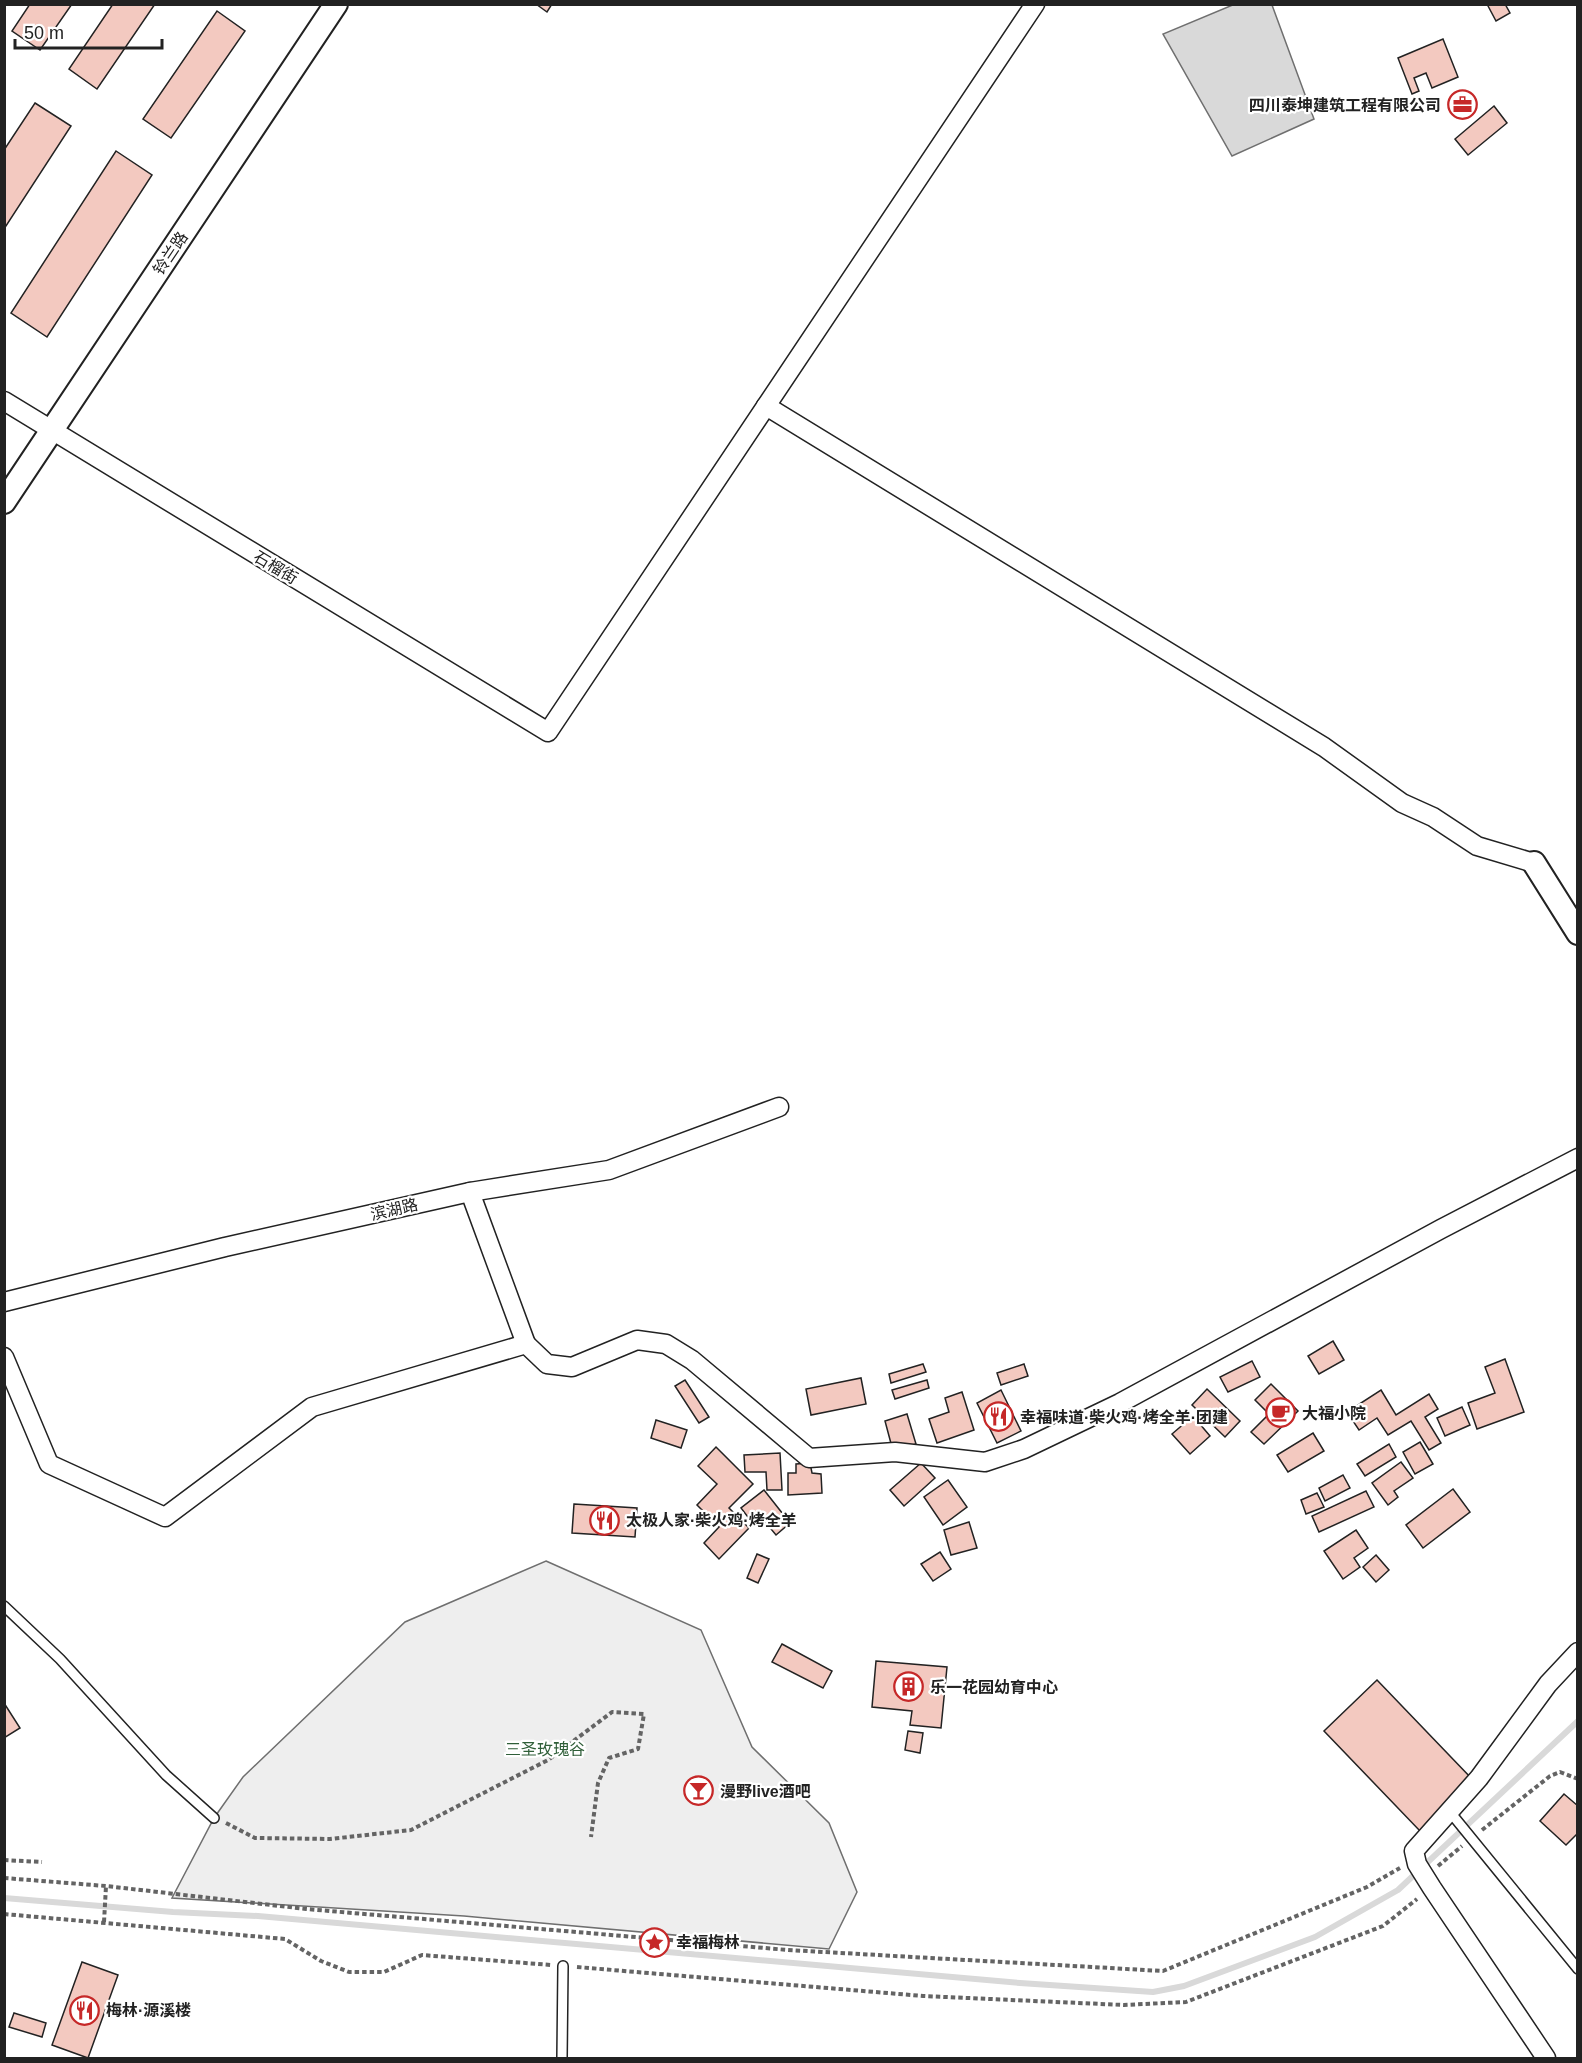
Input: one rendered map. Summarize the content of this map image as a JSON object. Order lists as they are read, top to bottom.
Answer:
{
  "streets": {
    "street": ["铃兰路", "石榴街", "滨湖路"]
  },
  "crossings": [
    ["铃兰路", "石榴街"]
  ],
  "parks": ["三圣玫瑰谷"],
  "places": {
    "office": ["四川泰坤建筑工程有限公司"],
    "cafe": ["大福小院"],
    "restaurant": ["幸福味道·柴火鸡·烤全羊·团建", "太极人家·柴火鸡·烤全羊", "梅林·源溪楼"],
    "building": ["乐一花园幼育中心"],
    "bar": ["漫野live酒吧"],
    "place": ["幸福梅林"]
  },
  "scale_bar": "50 m"
}
